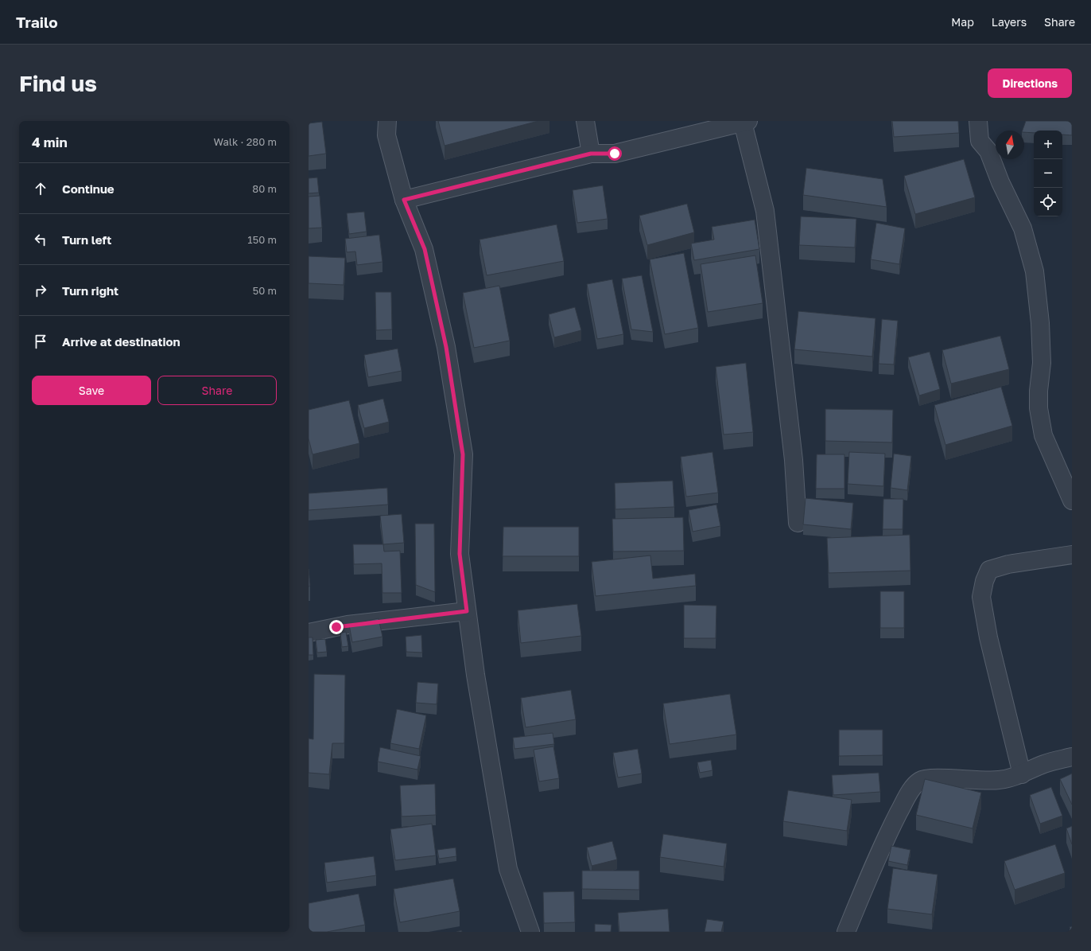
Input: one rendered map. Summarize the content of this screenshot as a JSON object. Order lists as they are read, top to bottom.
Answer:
{
  "north": "top",
  "page": {
    "header": "Trailo",
    "nav": ["Map", "Layers", "Share"],
    "buttons": [
      "Directions",
      ["Save", "Share"]
    ],
    "title": "Find us",
    "heading": ["4 min", "Walk · 280 m"],
    "map_buttons": ["+", "−"],
    "list": [
      ["Continue", "80 m"],
      ["Turn left", "150 m"],
      ["Turn right", "50 m"],
      "Arrive at destination"
    ]
  }
}
